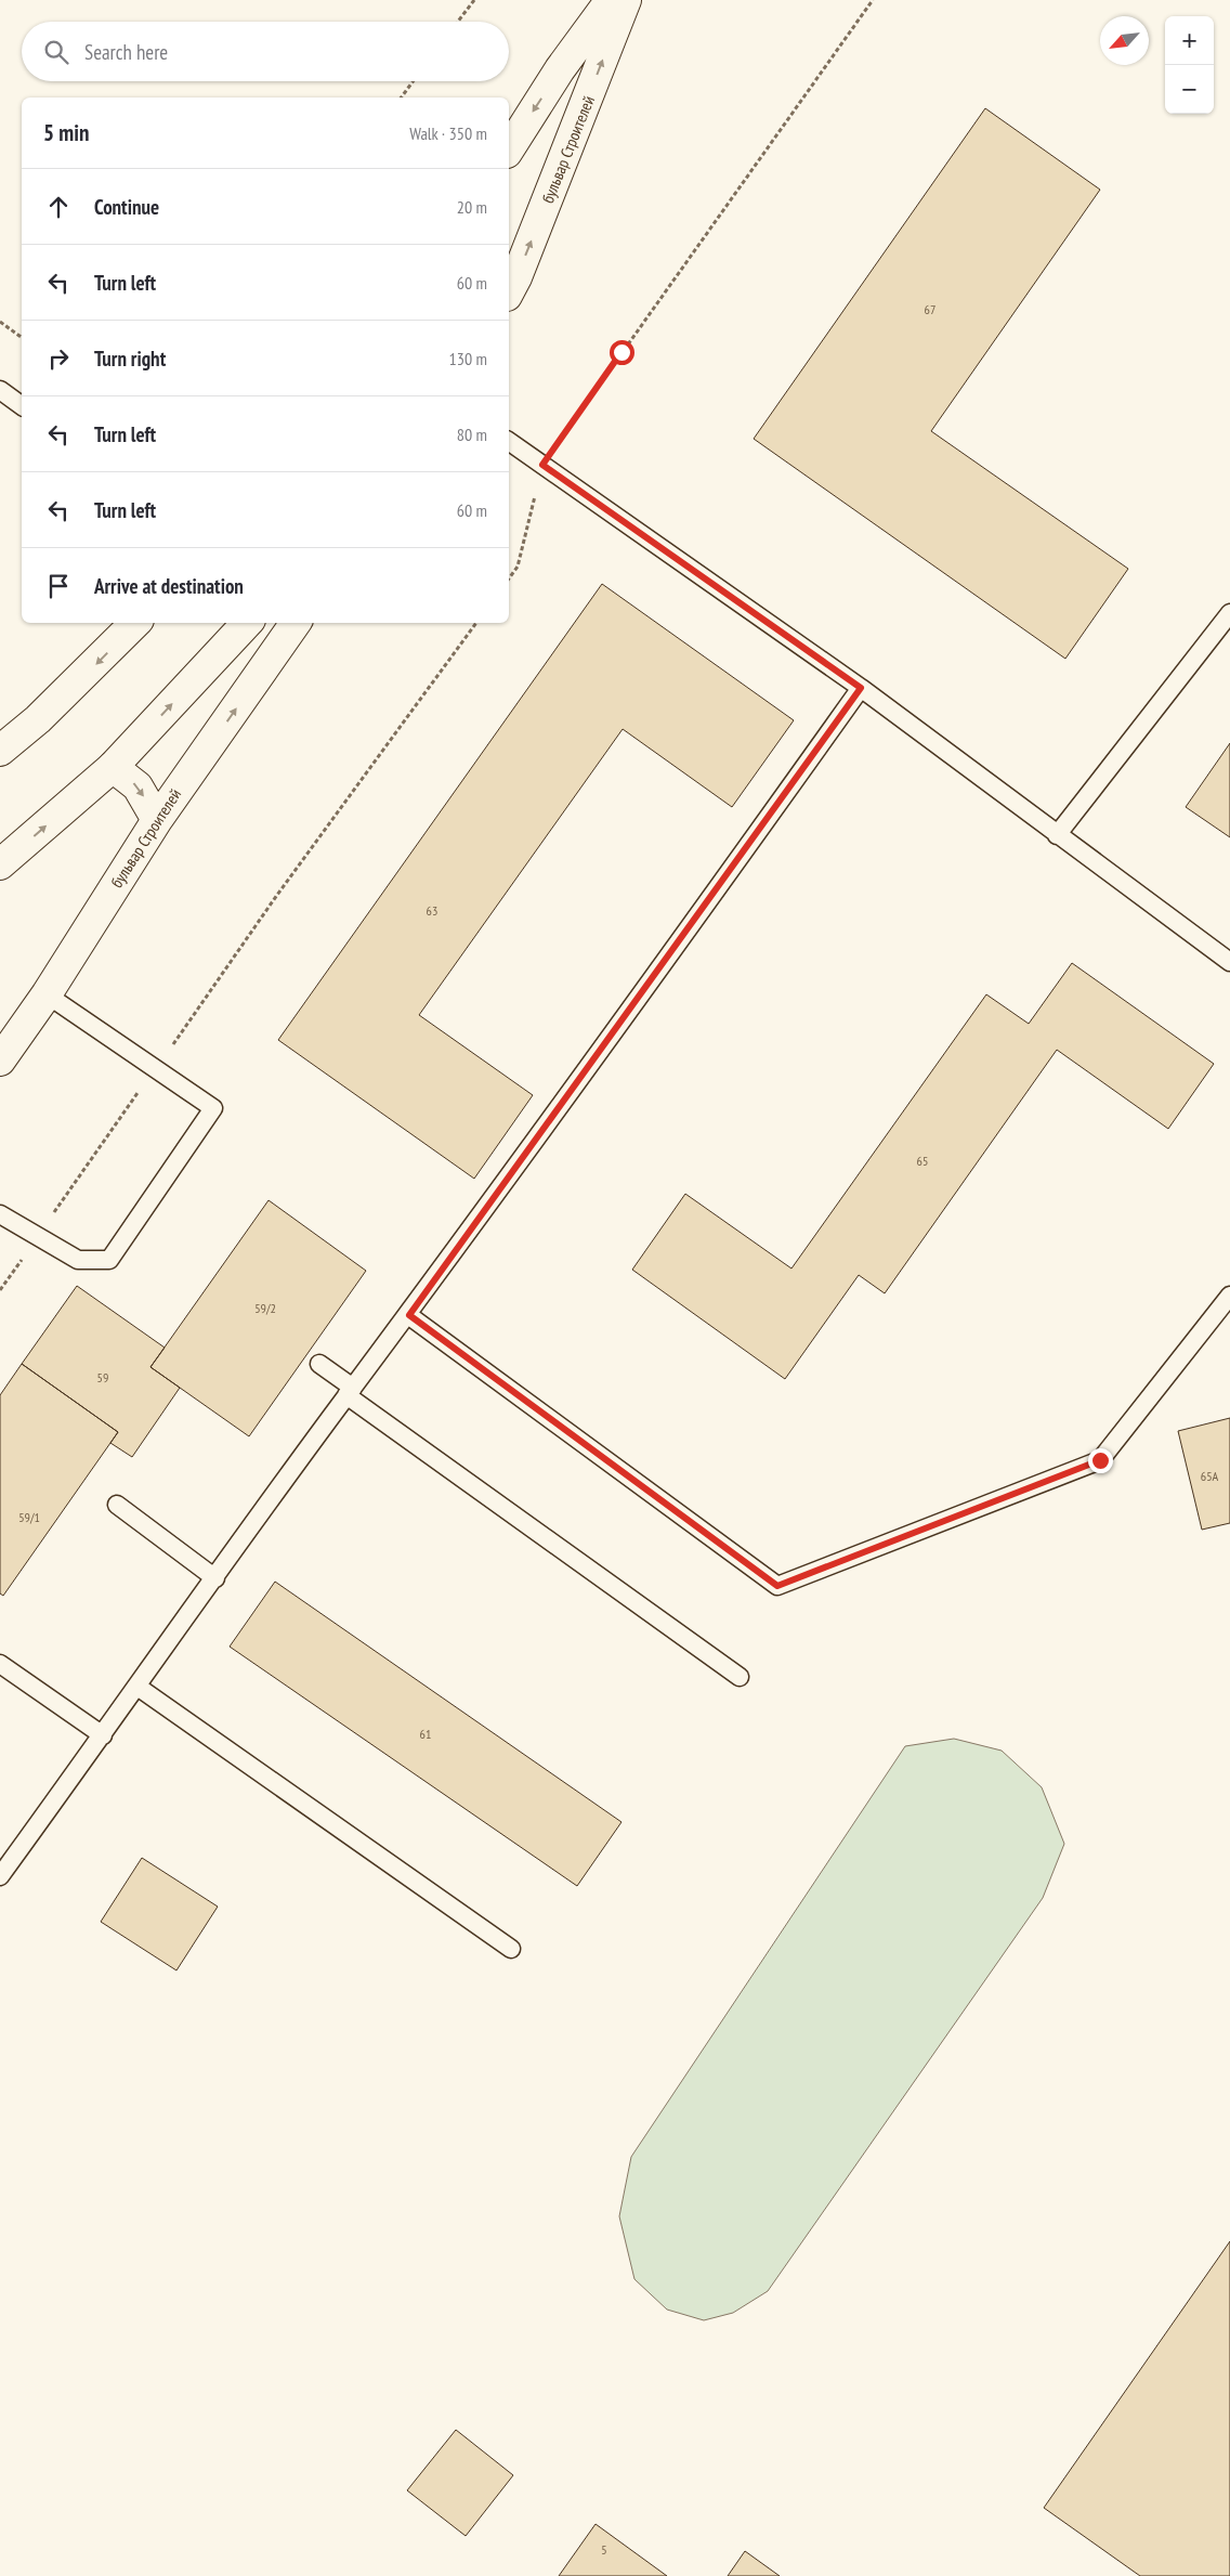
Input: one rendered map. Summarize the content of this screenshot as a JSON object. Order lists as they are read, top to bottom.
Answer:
{
  "streets": {
    "main road": ["бульвар Строителей"]
  },
  "house_numbers": [
    "67",
    "63",
    "65",
    "59/2",
    "59",
    "65А",
    "59/1",
    "61",
    "5"
  ],
  "north": "bottom left",
  "page": {
    "map_buttons": ["+", "−"],
    "search": "Search here",
    "heading": ["5 min", "Walk · 350 m"],
    "list": [
      ["Continue", "20 m"],
      ["Turn left", "60 m"],
      ["Turn right", "130 m"],
      ["Turn left", "80 m"],
      ["Turn left", "60 m"],
      "Arrive at destination"
    ]
  }
}
